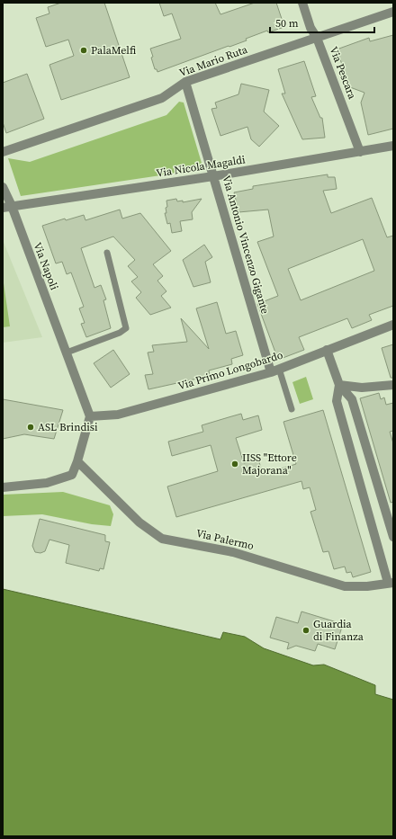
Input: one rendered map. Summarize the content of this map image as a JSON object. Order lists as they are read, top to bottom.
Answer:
{
  "streets": {
    "street": [
      "Via Mario Ruta",
      "Via Pescara",
      "Via Nicola Magaldi",
      "Via Antonio Vincenzo Gigante",
      "Via Napoli",
      "Via Primo Longobardo",
      "Via Palermo"
    ]
  },
  "crossings": [
    ["Via Mario Ruta", "Via Pescara"],
    ["Via Mario Ruta", "Via Antonio Vincenzo Gigante"],
    ["Via Pescara", "Via Nicola Magaldi"],
    ["Via Nicola Magaldi", "Via Antonio Vincenzo Gigante"],
    ["Via Nicola Magaldi", "Via Napoli"],
    ["Via Antonio Vincenzo Gigante", "Via Primo Longobardo"],
    ["Via Napoli", "Via Primo Longobardo"]
  ],
  "places": [
    "PalaMelfi",
    "ASL Brindisi",
    "IISS \"Ettore Majorana\"",
    "Guardia di Finanza"
  ],
  "scale_bar": "50 m"
}
